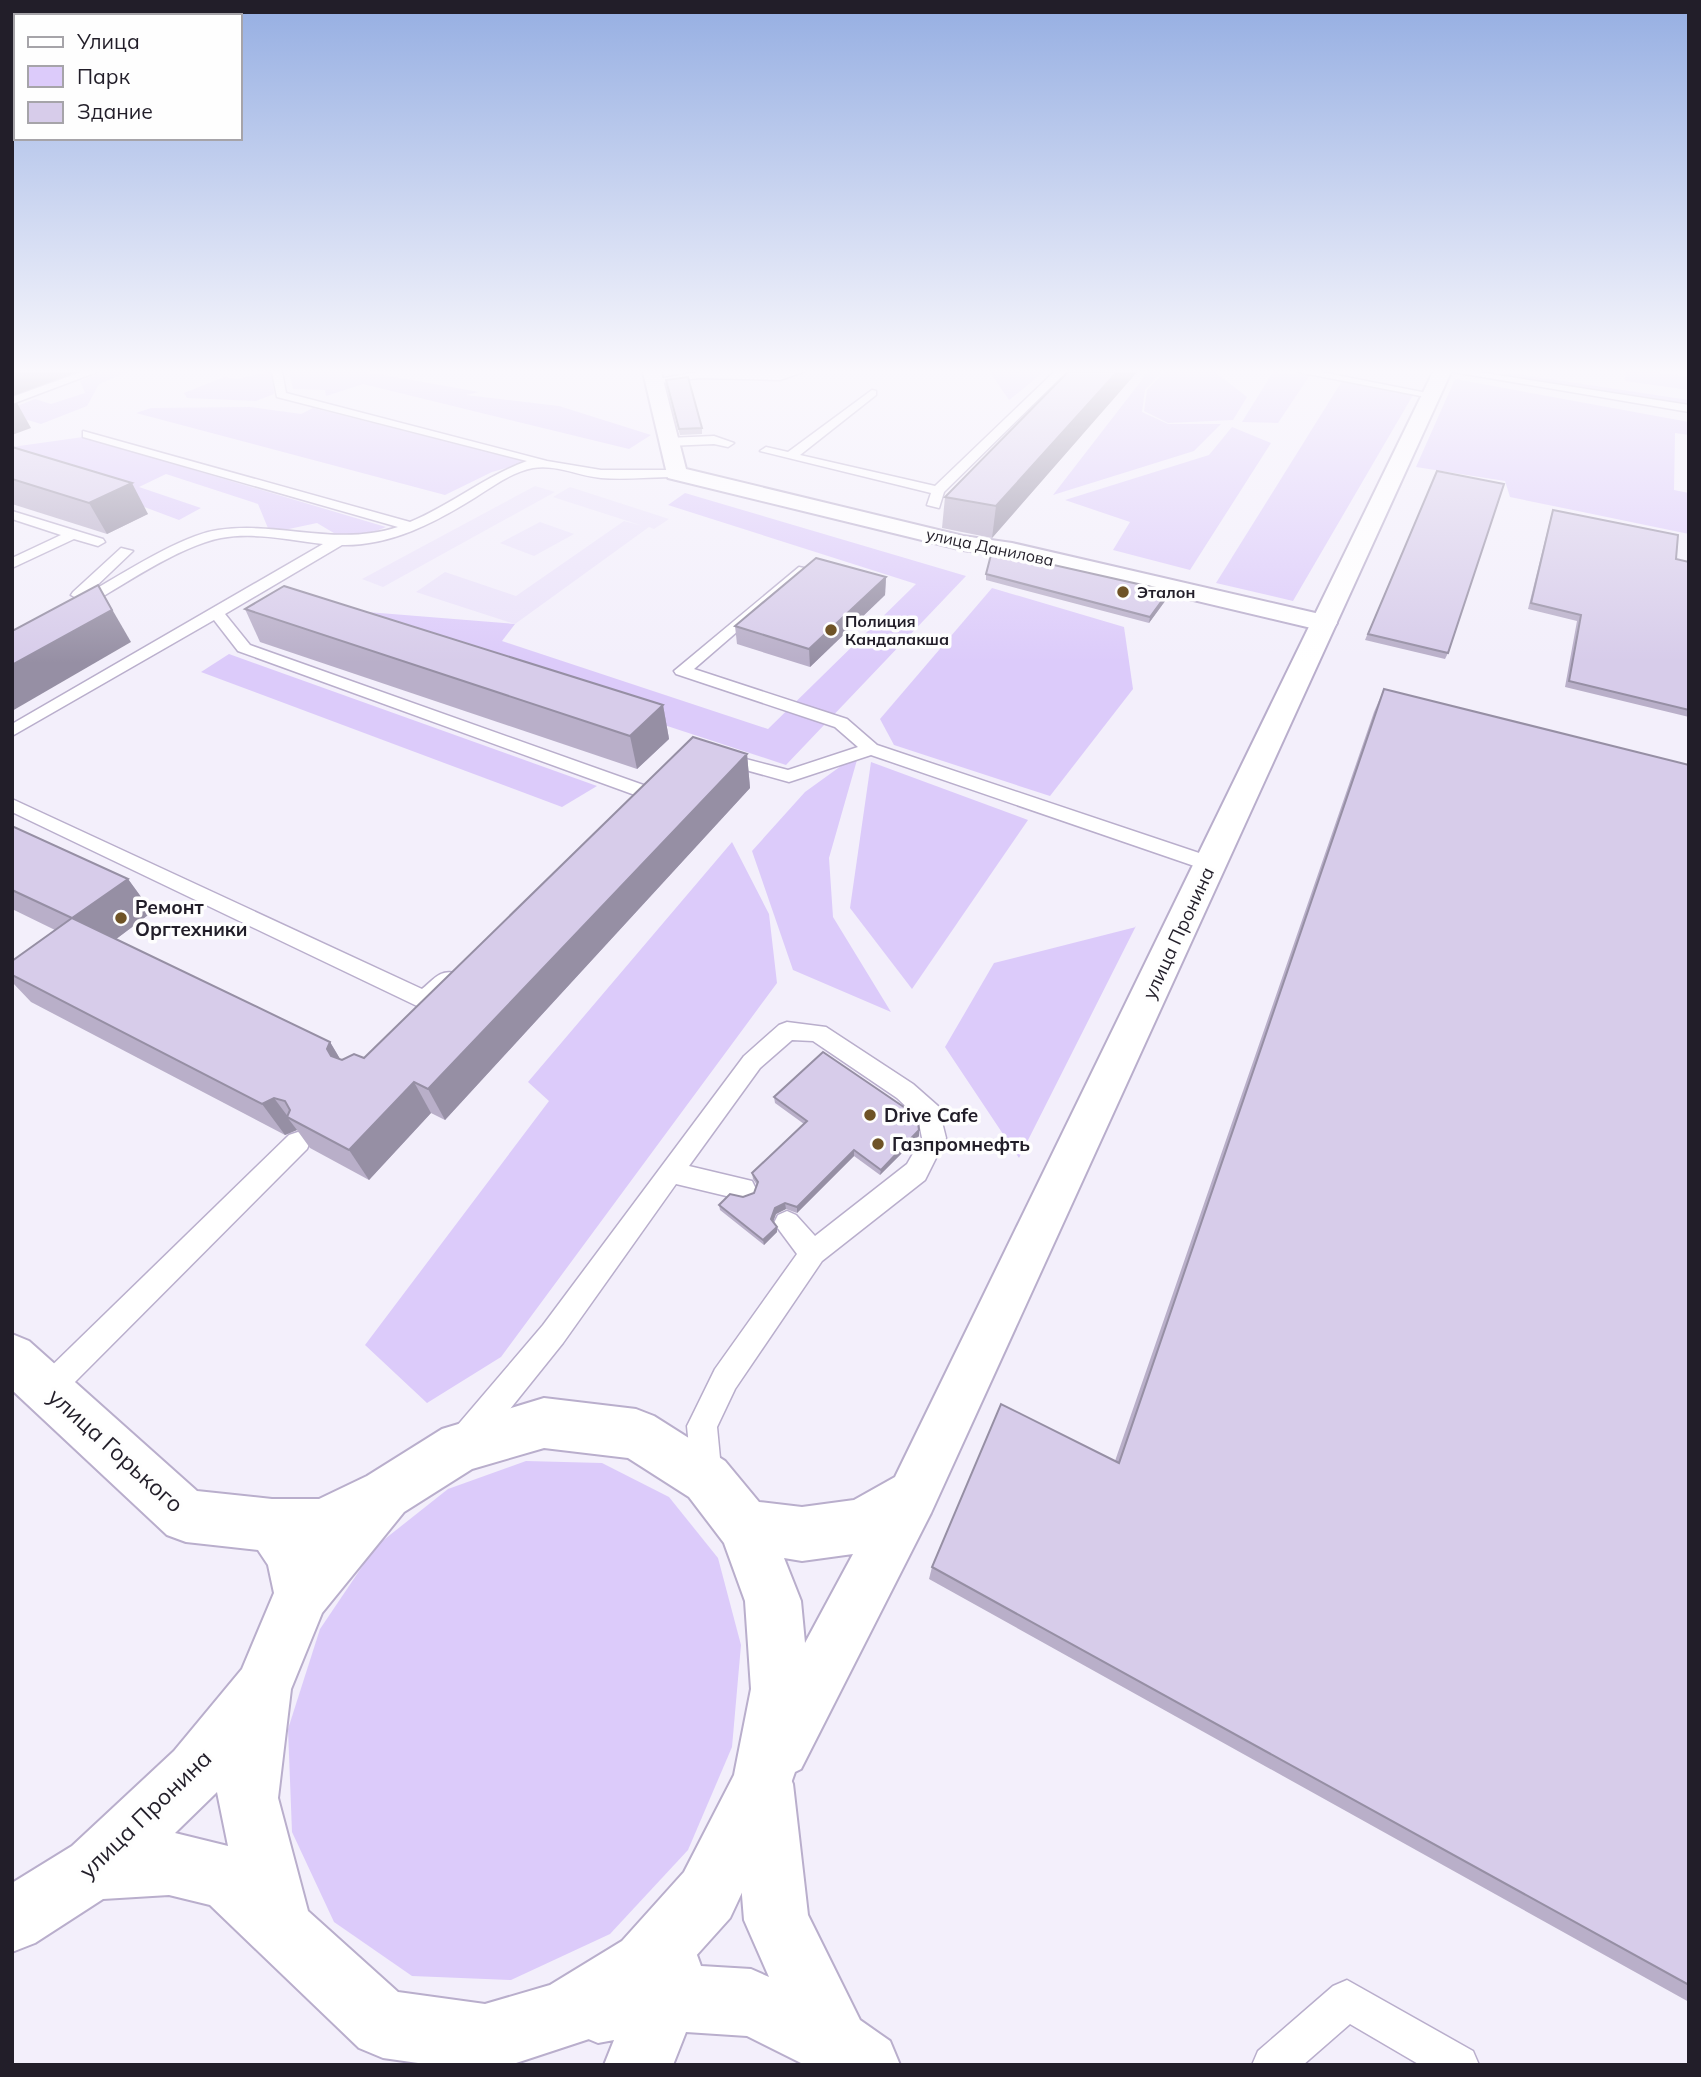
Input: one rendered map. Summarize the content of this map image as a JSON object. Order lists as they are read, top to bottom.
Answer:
{
  "streets": {
    "main road": ["улица Данилова", "улица Пронина", "улица Горького"]
  },
  "crossings": [
    ["улица Данилова", "улица Пронина"],
    ["улица Пронина", "улица Горького"]
  ],
  "places": [
    "Эталон",
    "Полиция Кандалакша",
    "Ремонт Оргтехники",
    "Drive Cafe",
    "Газпромнефть"
  ],
  "legend": ["Улица", "Парк", "Здание"]
}
